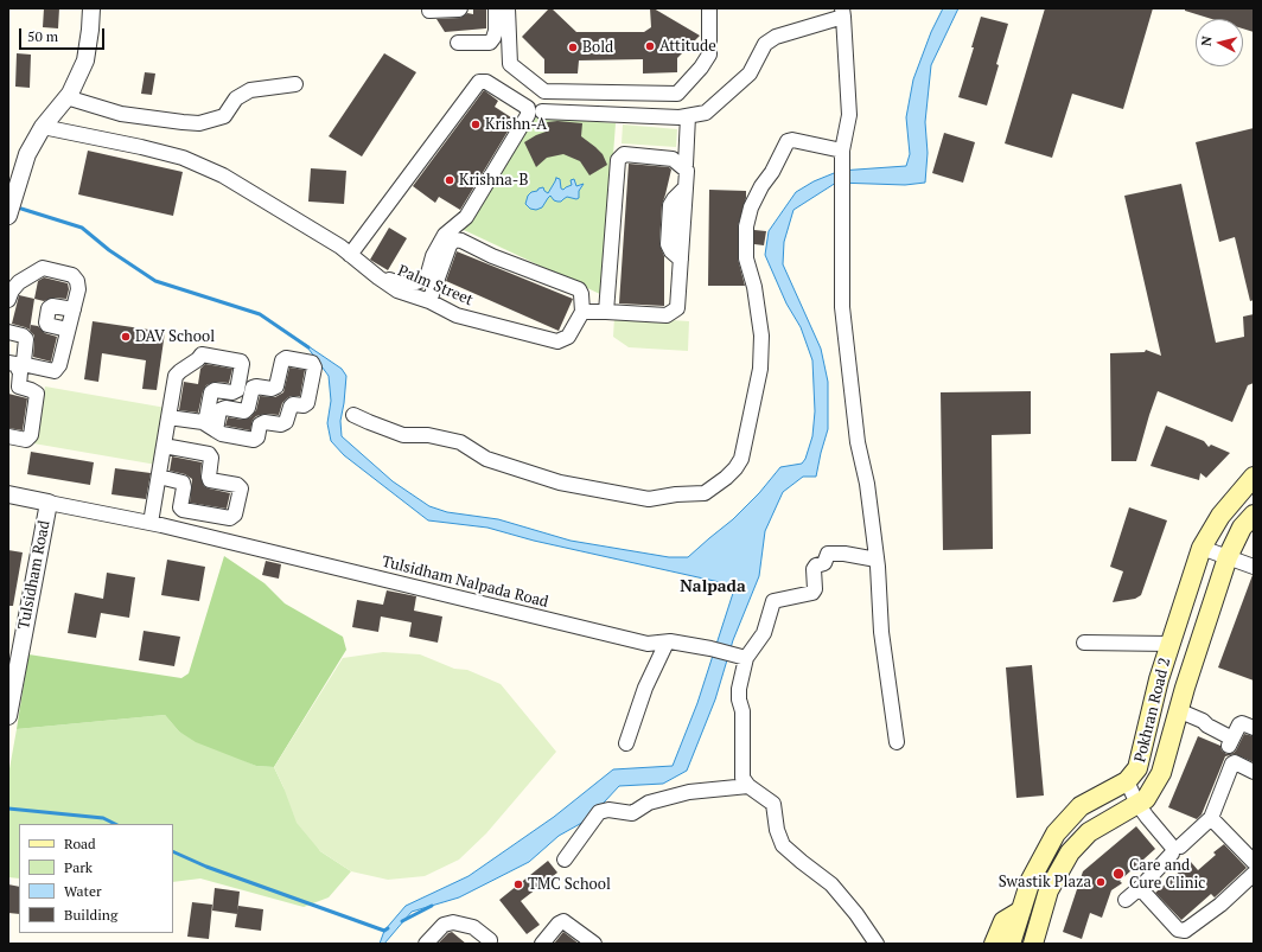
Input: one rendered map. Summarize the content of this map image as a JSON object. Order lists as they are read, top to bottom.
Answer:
{
  "streets": {
    "main road": ["Pokhran Road 2"],
    "street": ["Palm Street", "Tulsidham Road", "Tulsidham Nalpada Road"]
  },
  "crossings": [
    ["Tulsidham Road", "Tulsidham Nalpada Road"]
  ],
  "districts": ["Nalpada"],
  "places": [
    "Attitude",
    "Bold",
    "Krishn-A",
    "Krishna-B",
    "DAV School",
    "Care and Cure Clinic",
    "Swastik Plaza",
    "TMC School"
  ],
  "legend": [
    "Road",
    "Park",
    "Water",
    "Building"
  ],
  "scale_bar": "50 m",
  "north": "left"
}
